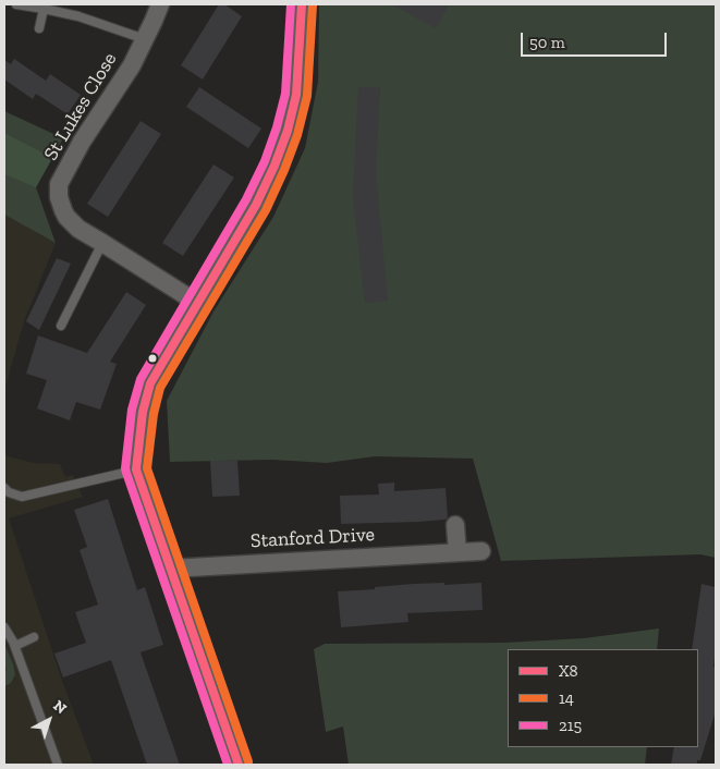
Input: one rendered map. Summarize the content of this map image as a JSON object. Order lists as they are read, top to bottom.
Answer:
{
  "streets": {
    "street": ["St Lukes Close", "Stanford Drive"]
  },
  "lines": ["transit line X8", "transit line 215", "transit line 14"],
  "legend": ["X8", "14", "215"],
  "scale_bar": "50 m",
  "north": "top right"
}
